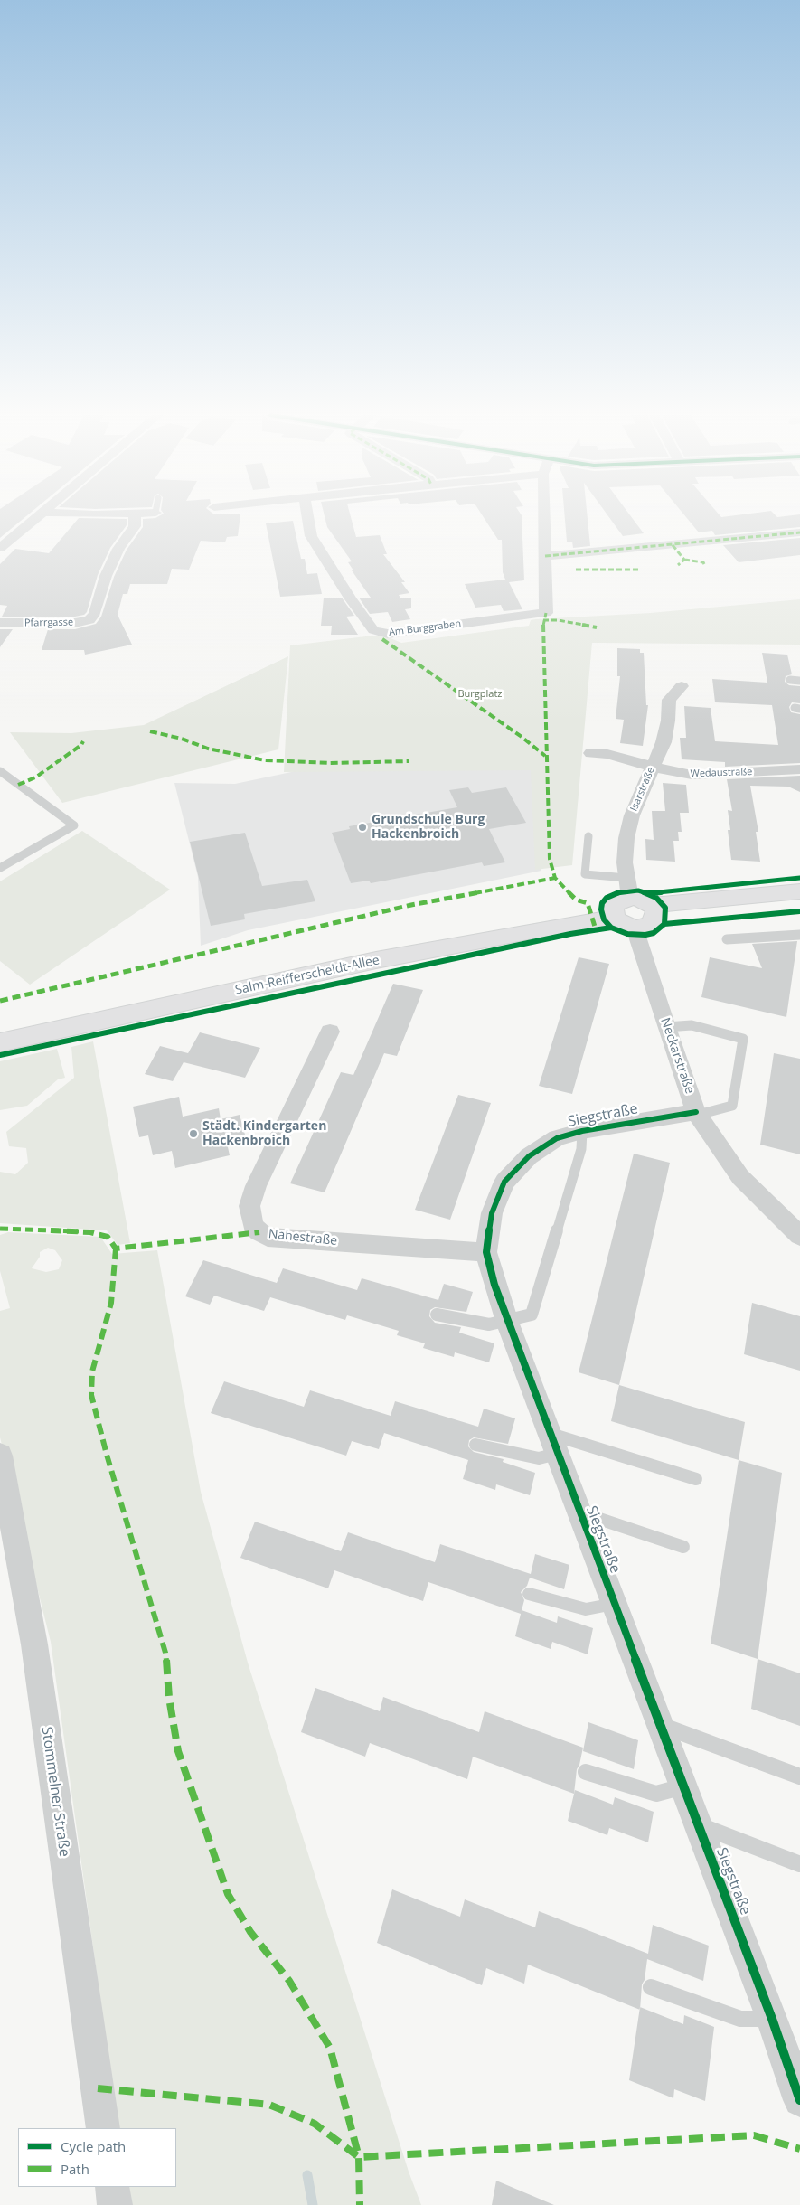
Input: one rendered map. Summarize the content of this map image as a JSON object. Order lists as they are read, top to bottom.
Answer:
{
  "streets": {
    "street": [
      "Pfarrgasse",
      "Am Burggraben",
      "Wedaustraße",
      "Isarstraße",
      "Salm-Reifferscheidt-Allee",
      "Neckarstraße",
      "Siegstraße",
      "Nahestraße",
      "Stommelner Straße"
    ]
  },
  "crossings": [
    ["Wedaustraße", "Isarstraße"],
    ["Isarstraße", "Salm-Reifferscheidt-Allee"],
    ["Isarstraße", "Neckarstraße"],
    ["Salm-Reifferscheidt-Allee", "Neckarstraße"],
    ["Neckarstraße", "Siegstraße"],
    ["Siegstraße", "Nahestraße"]
  ],
  "parks": ["Burgplatz"],
  "places": ["Grundschule Burg Hackenbroich", "Städt. Kindergarten Hackenbroich"],
  "legend": ["Cycle path", "Path"]
}
